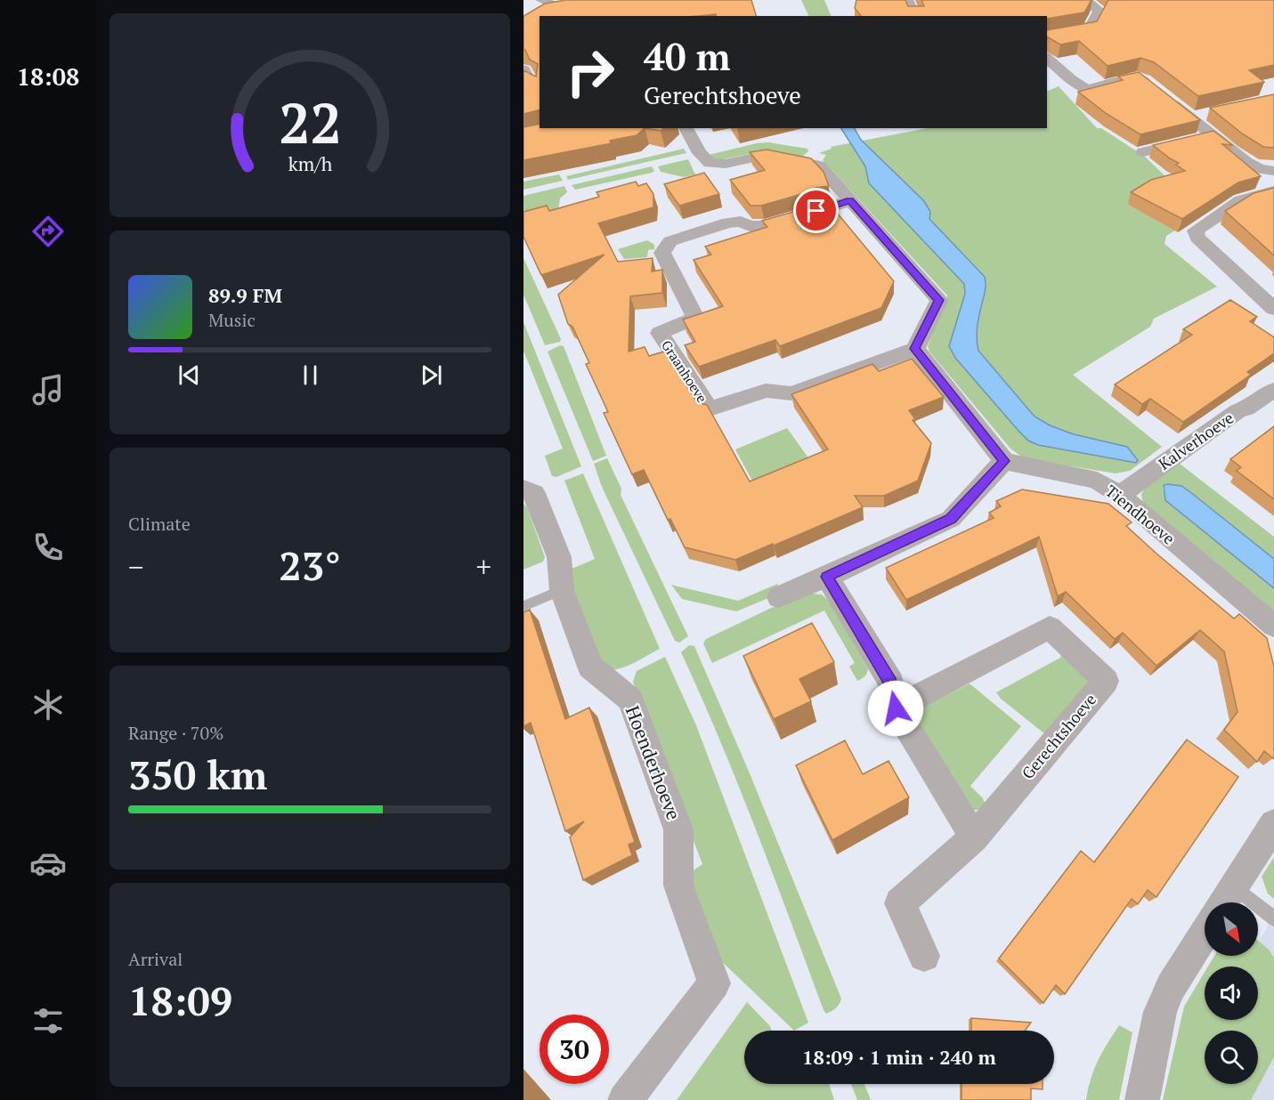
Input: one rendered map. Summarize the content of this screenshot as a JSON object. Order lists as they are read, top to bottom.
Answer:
{
  "streets": {
    "street": [
      "Graanhoeve",
      "Kalverhoeve",
      "Tiendhoeve",
      "Gerechtshoeve",
      "Hoenderhoeve"
    ]
  },
  "crossings": [
    ["Kalverhoeve", "Tiendhoeve"]
  ],
  "north": "bottom right",
  "page": {
    "tabs": "18:08",
    "turn": ["40 m", "Gerechtshoeve"],
    "song": ["89.9 FM", "Music"],
    "tile": [
      "Climate",
      ["Range · 70%", "350 km"],
      ["Arrival", "18:09"]
    ],
    "heat": ["−", "23°", "+"],
    "limit": "30",
    "trip": "18:09 · 1 min · 240 m",
    "gauge": ["22", "km/h"]
  }
}
